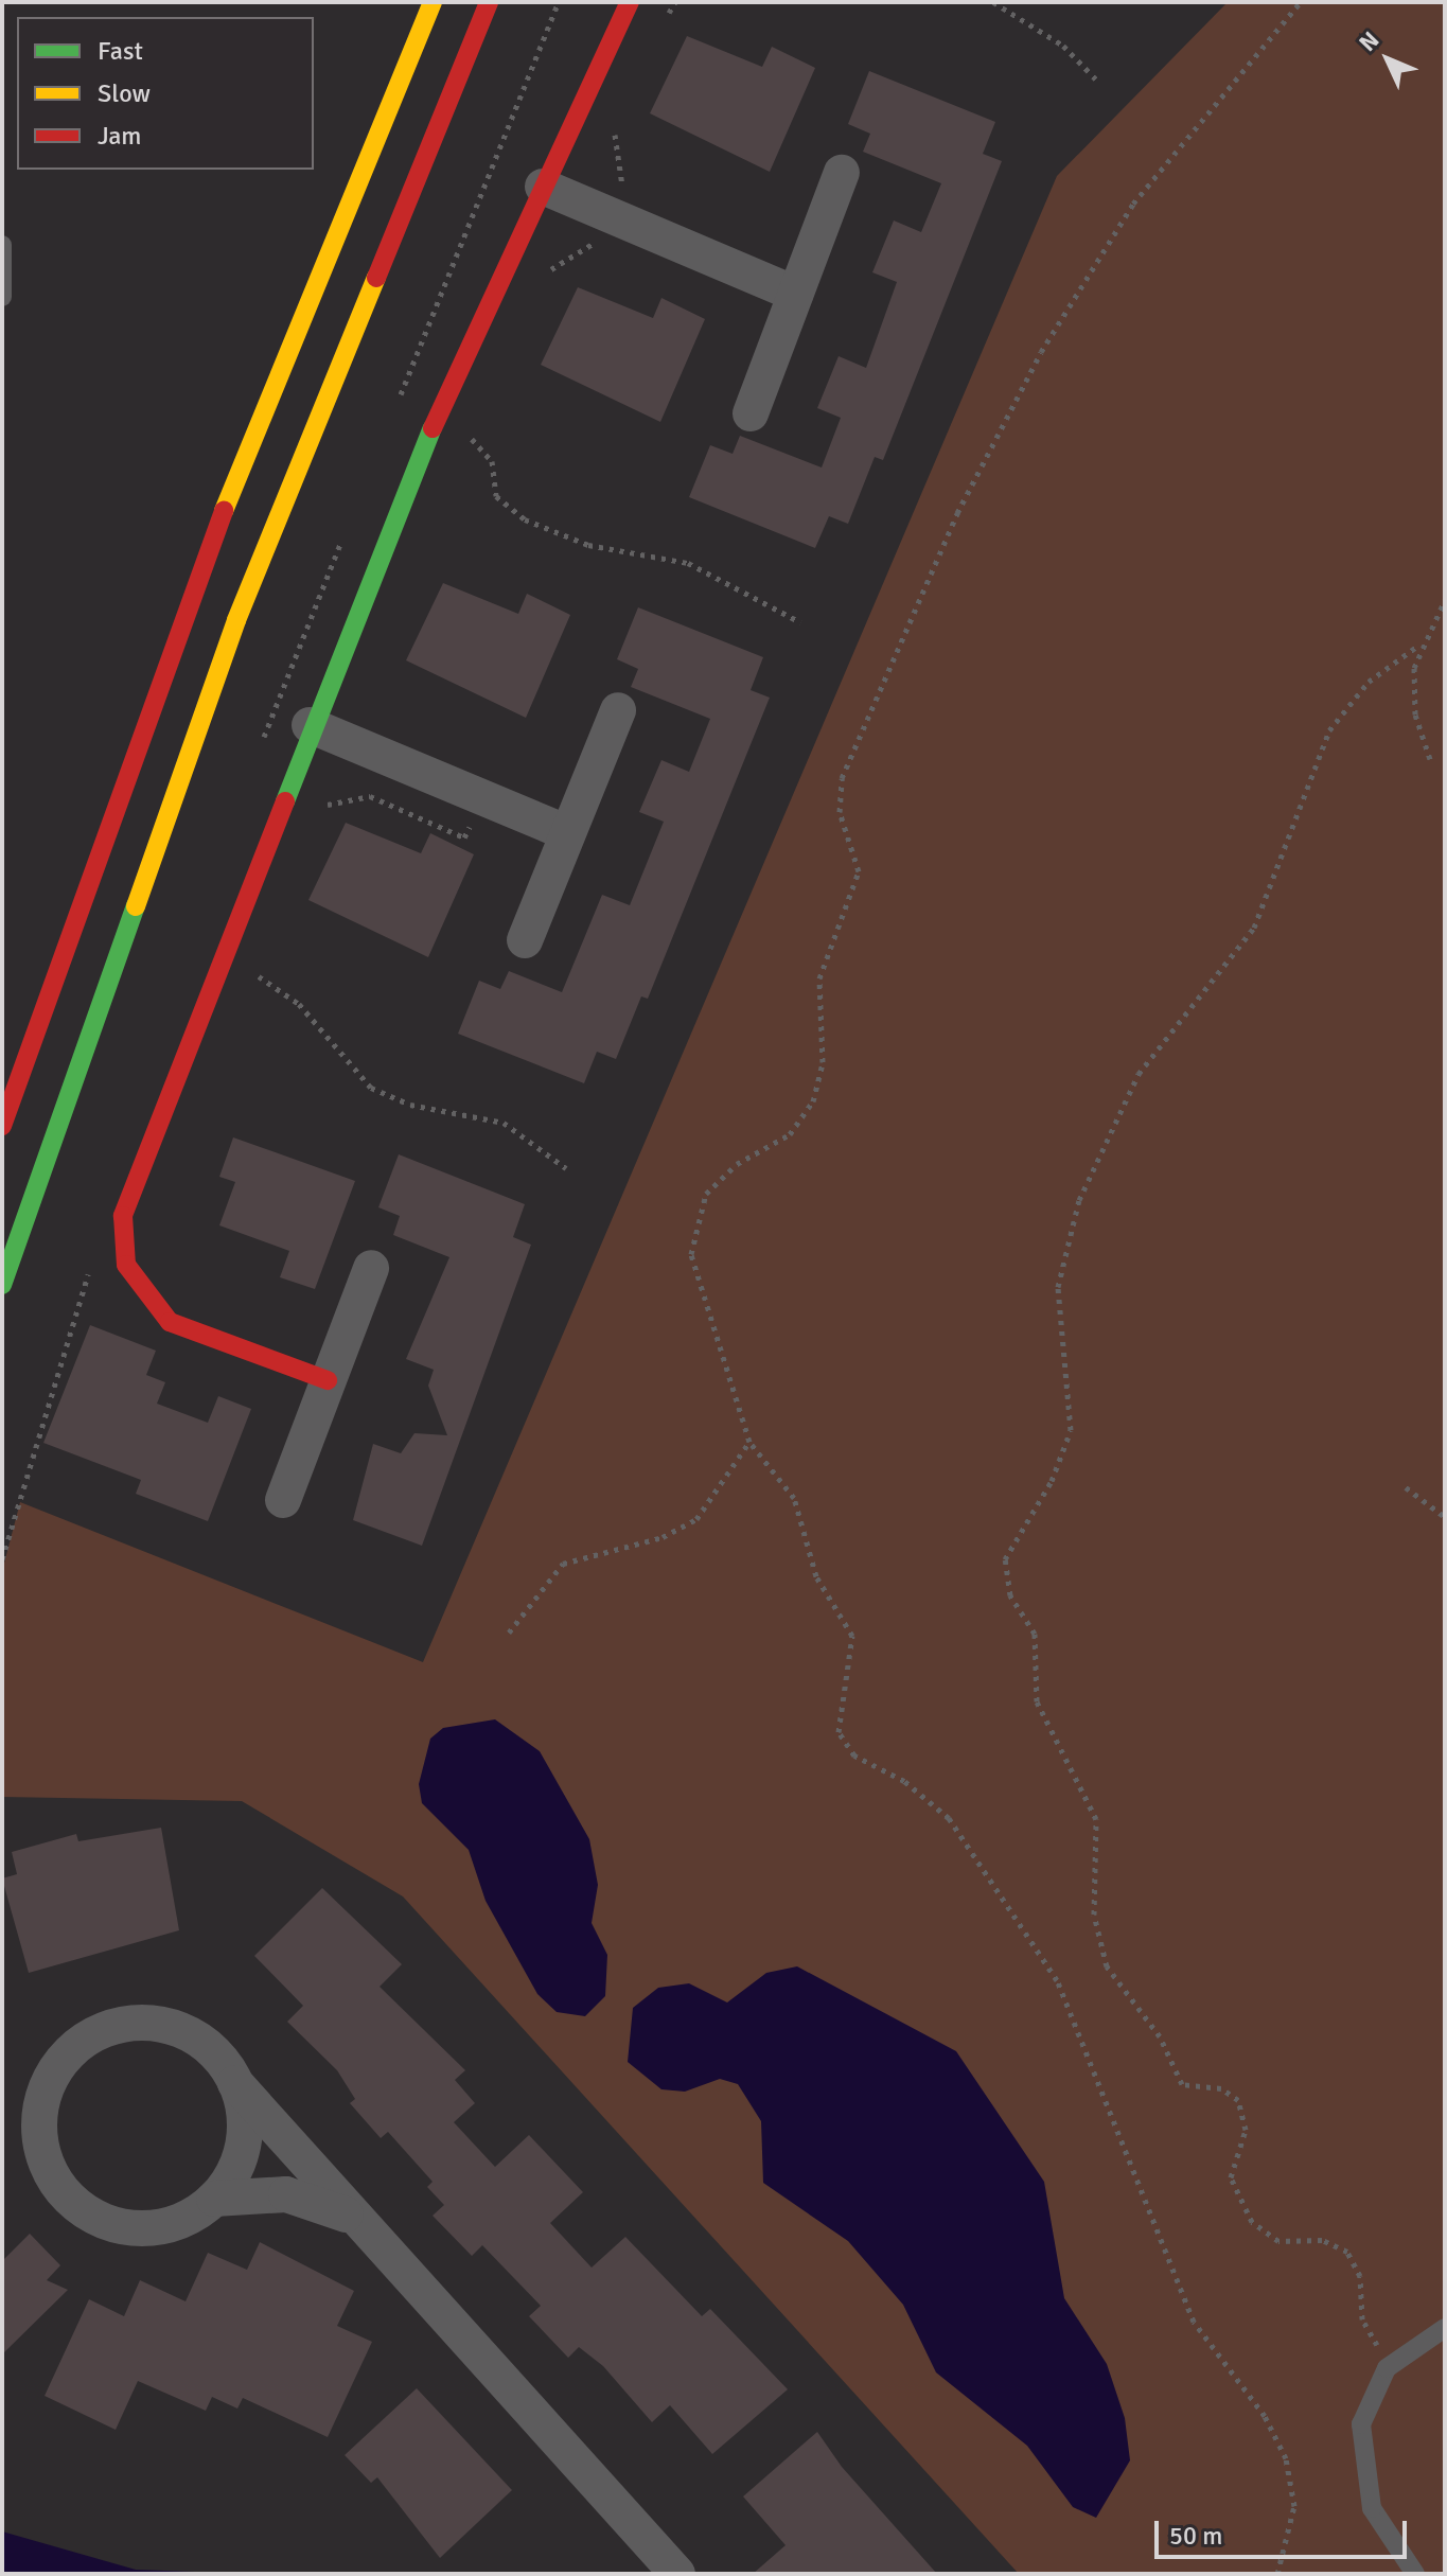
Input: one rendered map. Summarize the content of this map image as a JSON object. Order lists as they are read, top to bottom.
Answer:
{
  "legend": ["Fast", "Slow", "Jam"],
  "scale_bar": "50 m",
  "north": "top left"
}
